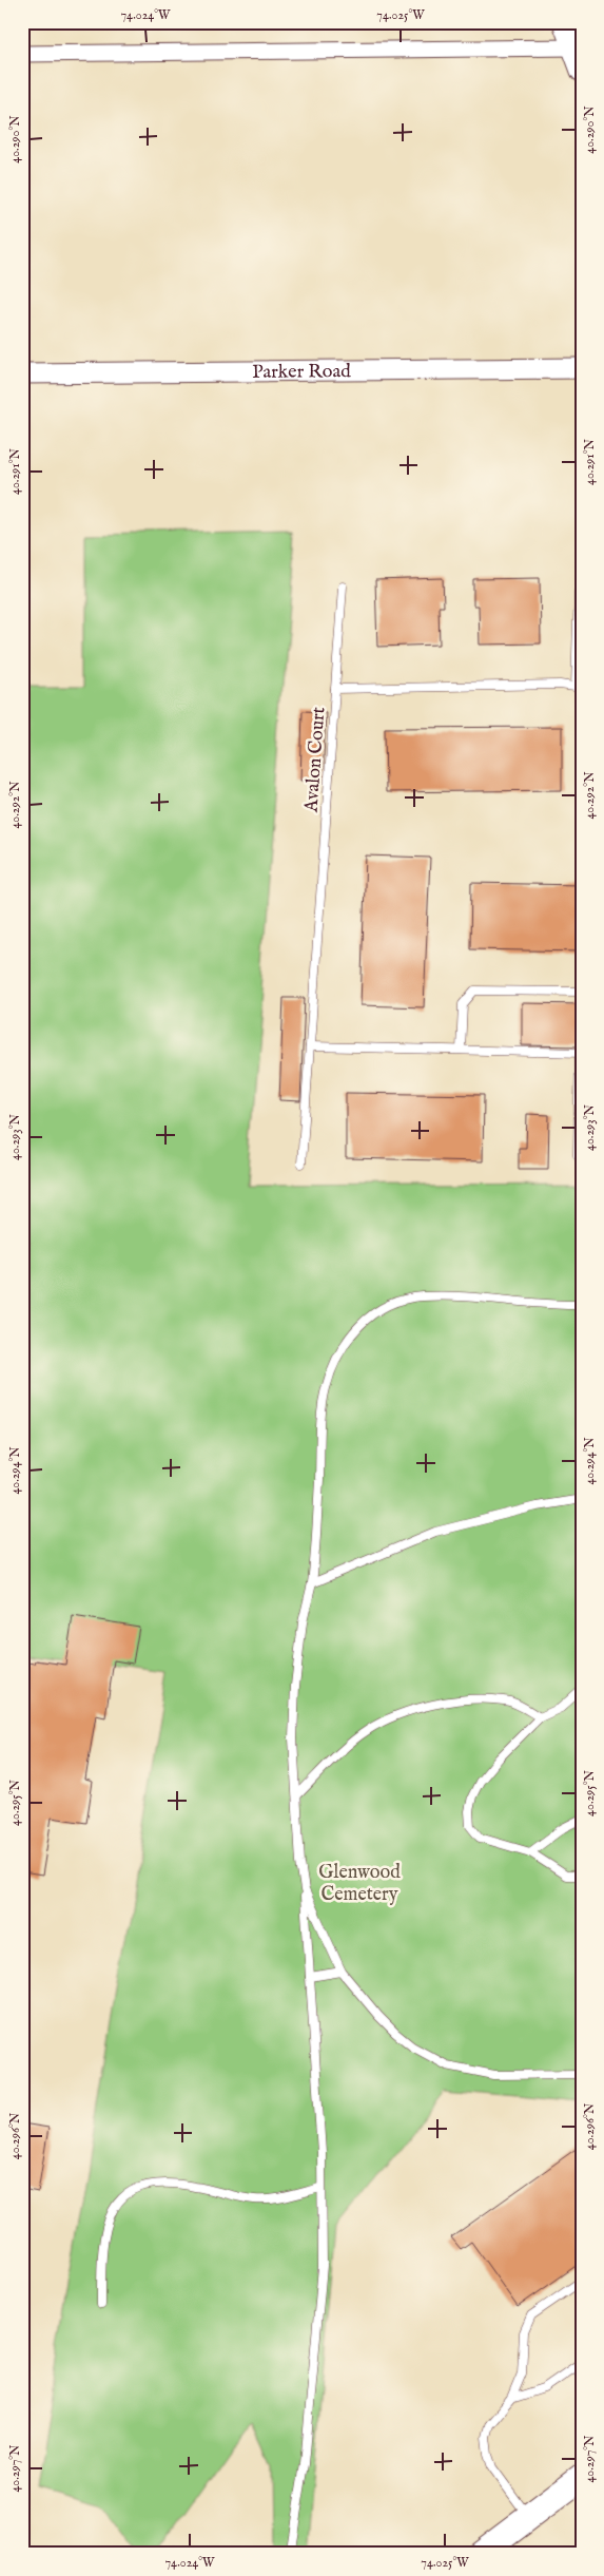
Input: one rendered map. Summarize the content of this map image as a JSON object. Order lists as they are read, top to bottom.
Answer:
{
  "streets": {
    "street": ["Parker Road"],
    "lane": ["Avalon Court"]
  },
  "parks": ["Glenwood Cemetery"],
  "coordinates": [
    "74.024°W",
    "74.025°W",
    "40.290°N",
    "40.291°N",
    "40.292°N",
    "40.293°N",
    "40.294°N",
    "40.295°N",
    "40.296°N",
    "40.297°N"
  ]
}
